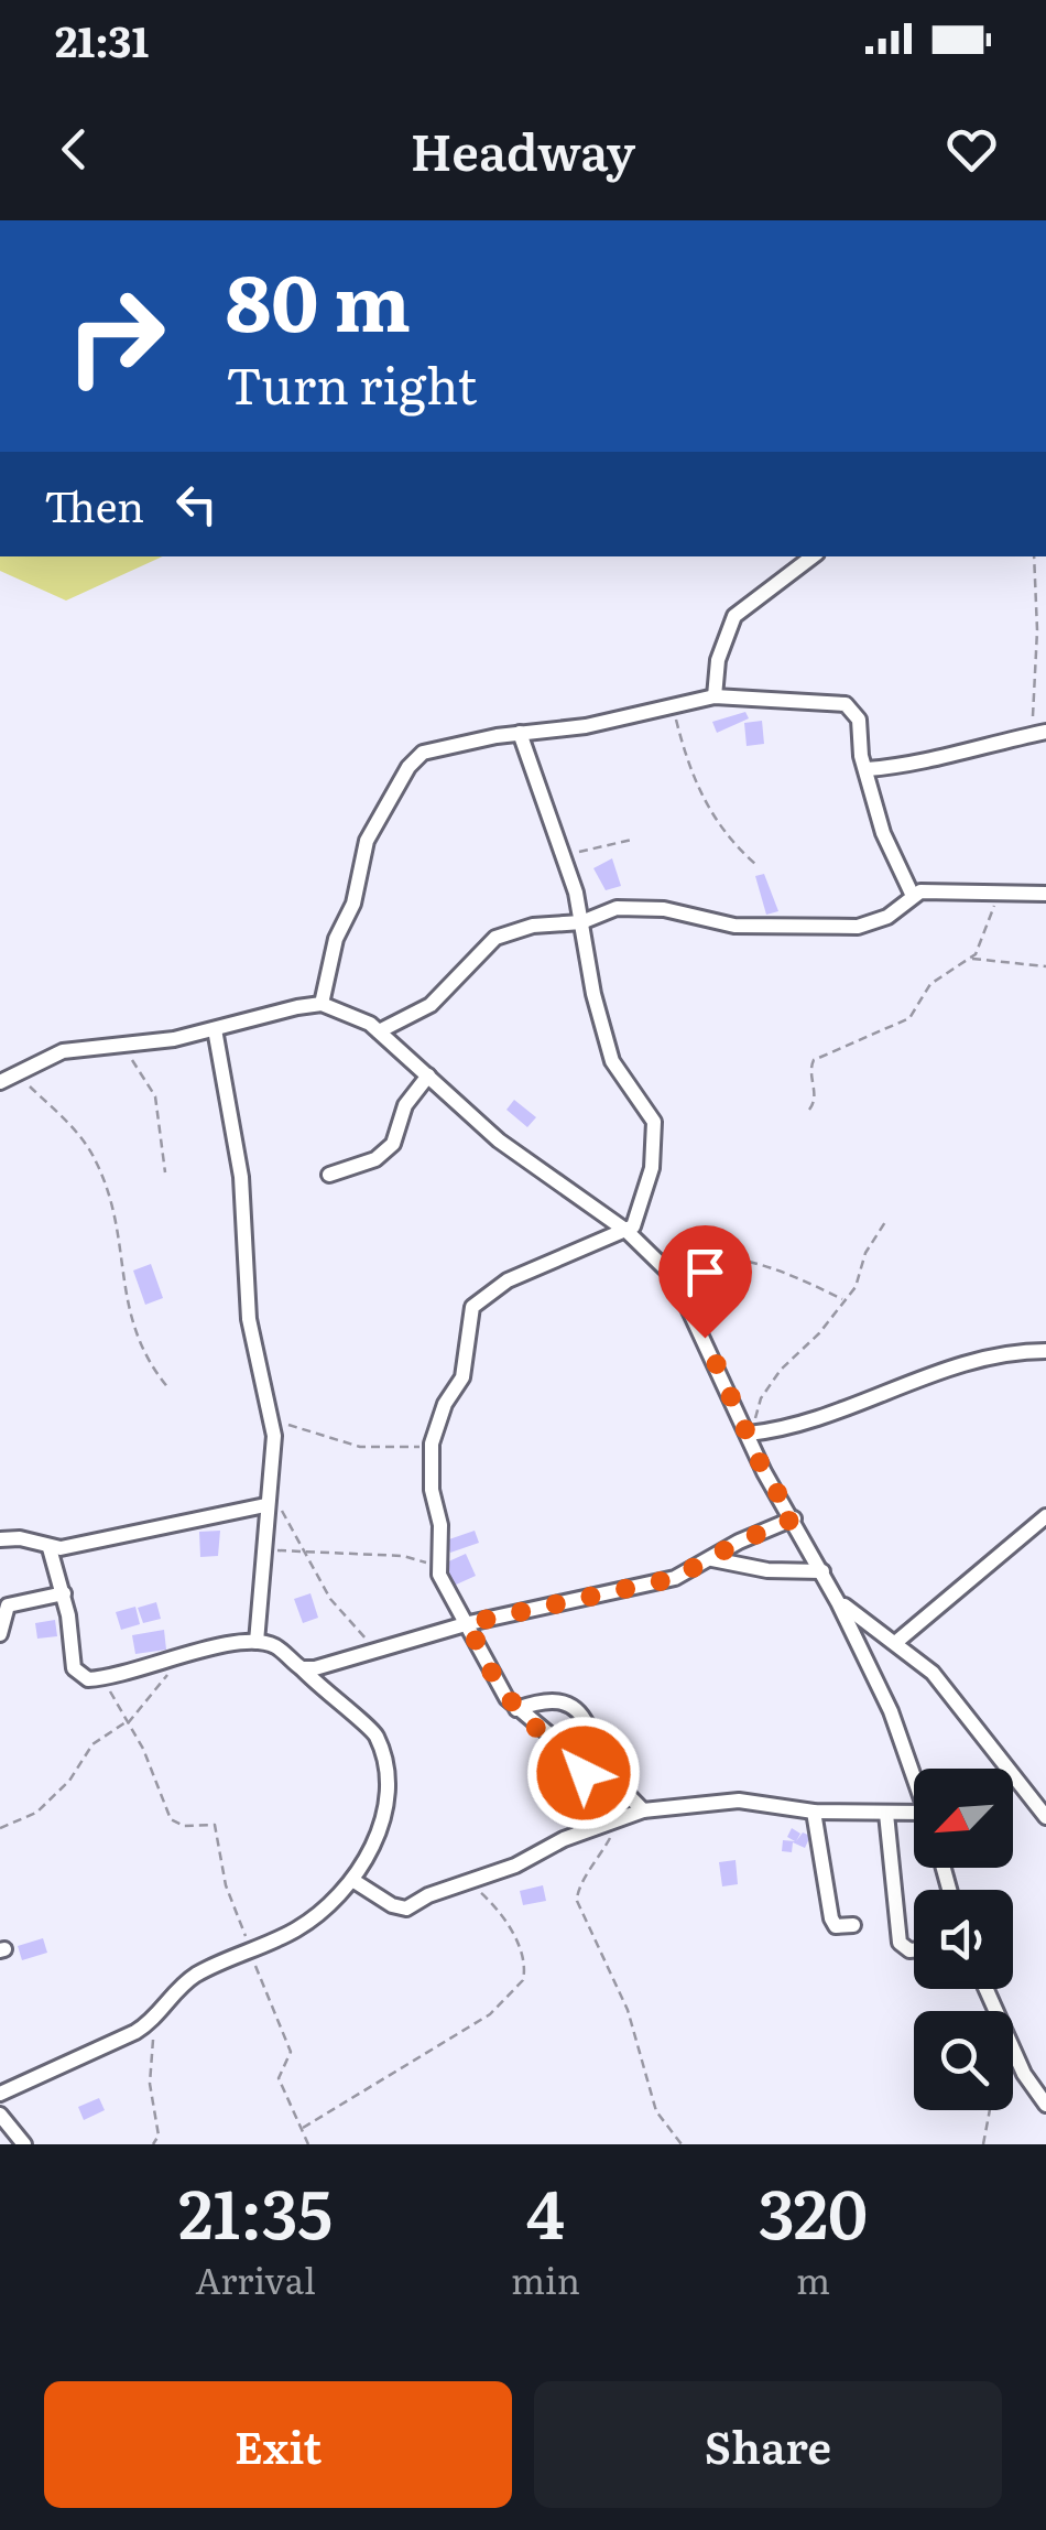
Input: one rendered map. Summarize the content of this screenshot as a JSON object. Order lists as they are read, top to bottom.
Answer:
{
  "north": "bottom left",
  "page": {
    "status": "21:31",
    "header": "Headway",
    "turn": ["80 m", "Turn right"],
    "then": "Then",
    "eta": [
      "21:35",
      "Arrival",
      "4",
      "min",
      "320",
      "m"
    ],
    "buttons": ["Exit", "Share"]
  }
}
